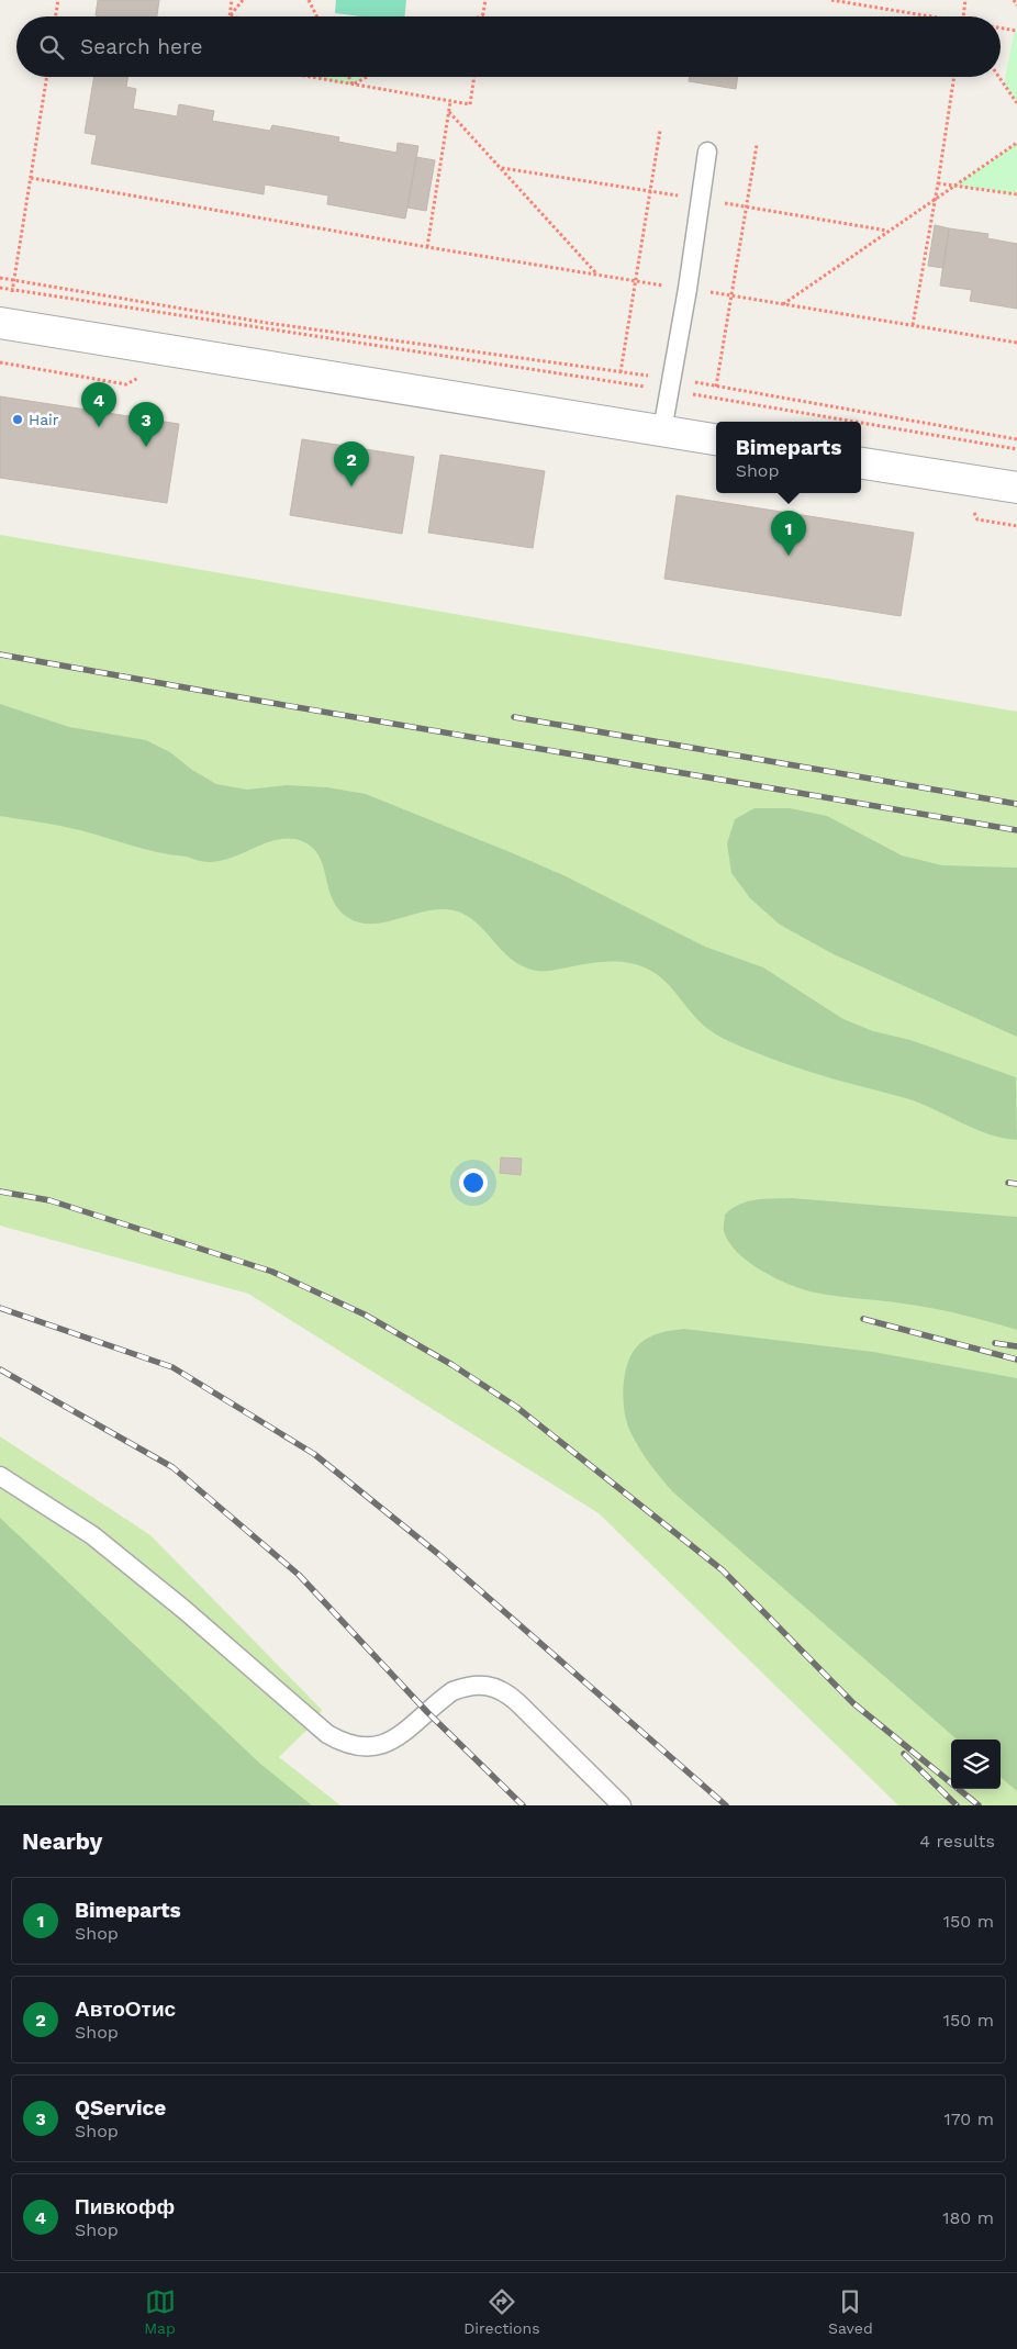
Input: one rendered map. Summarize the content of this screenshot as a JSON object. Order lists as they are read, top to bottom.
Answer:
{
  "places": ["Hair"],
  "page": {
    "search": "Search here",
    "pins": [
      "4",
      "3",
      "2",
      "1"
    ],
    "popup": ["Bimeparts", "Shop"],
    "heading": ["Nearby", "4 results"],
    "list": [
      {
        "mark": "1",
        "name": "Bimeparts",
        "note": "Shop",
        "value": "150 m"
      },
      {
        "mark": "2",
        "name": "АвтоОтис",
        "note": "Shop",
        "value": "150 m"
      },
      {
        "mark": "3",
        "name": "QService",
        "note": "Shop",
        "value": "170 m"
      },
      {
        "mark": "4",
        "name": "Пивкофф",
        "note": "Shop",
        "value": "180 m"
      }
    ],
    "nav": ["Map", "Directions", "Saved"]
  }
}
